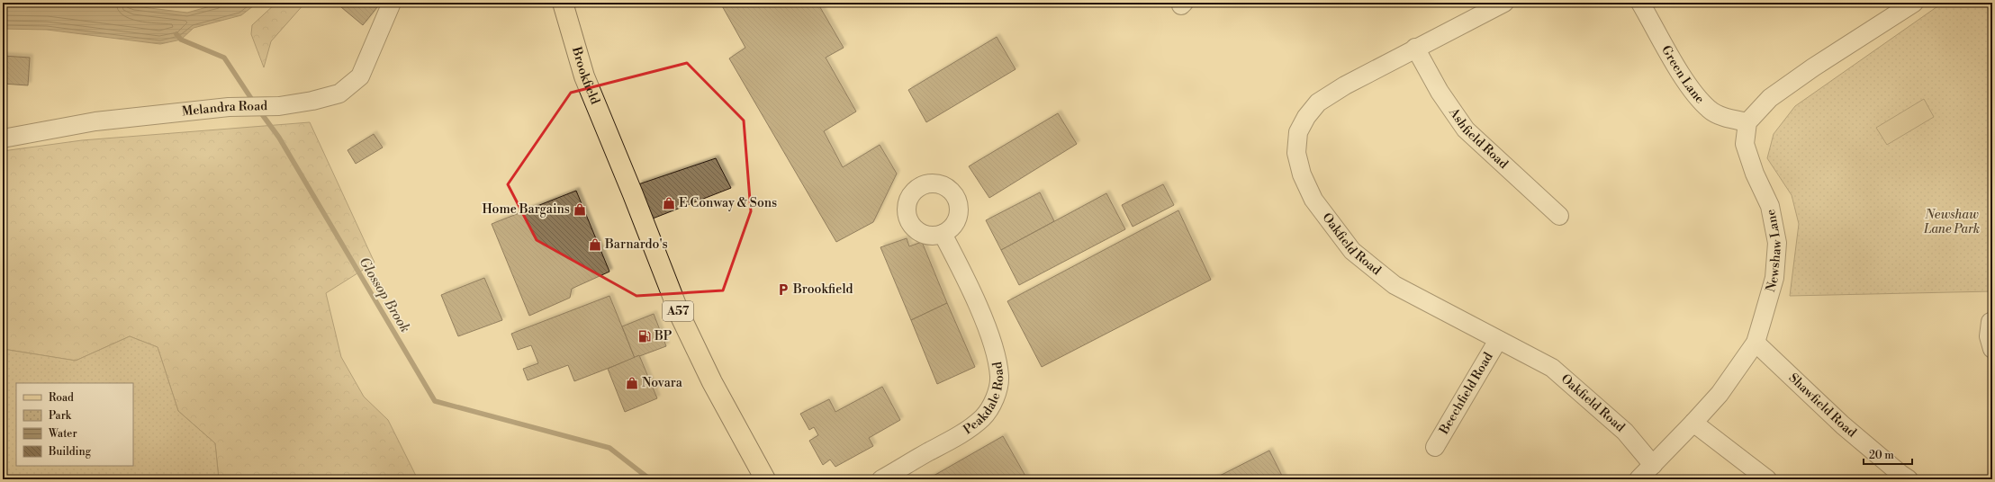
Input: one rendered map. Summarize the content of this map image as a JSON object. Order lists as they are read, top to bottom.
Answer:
{
  "streets": {
    "main road": ["Brookfield", "A57"],
    "street": [
      "Green Lane",
      "Melandra Road",
      "Ashfield Road",
      "Oakfield Road",
      "Newshaw Lane",
      "Beechfield Road",
      "Peakdale Road",
      "Shawfield Road"
    ]
  },
  "crossings": [
    ["Green Lane", "Newshaw Lane"],
    ["Ashfield Road", "Oakfield Road"],
    ["Oakfield Road", "Newshaw Lane"],
    ["Oakfield Road", "Beechfield Road"],
    ["Newshaw Lane", "Shawfield Road"]
  ],
  "water": ["Glossop Brook"],
  "parks": ["Newshaw Lane Park"],
  "places": {
    "shop": [
      "E Conway & Sons",
      "Home Bargains",
      "Barnardo's",
      "Novara"
    ],
    "parking": ["Brookfield"],
    "fuel station": ["BP"]
  },
  "legend": [
    "Road",
    "Park",
    "Water",
    "Building"
  ],
  "scale_bar": "20 m"
}
